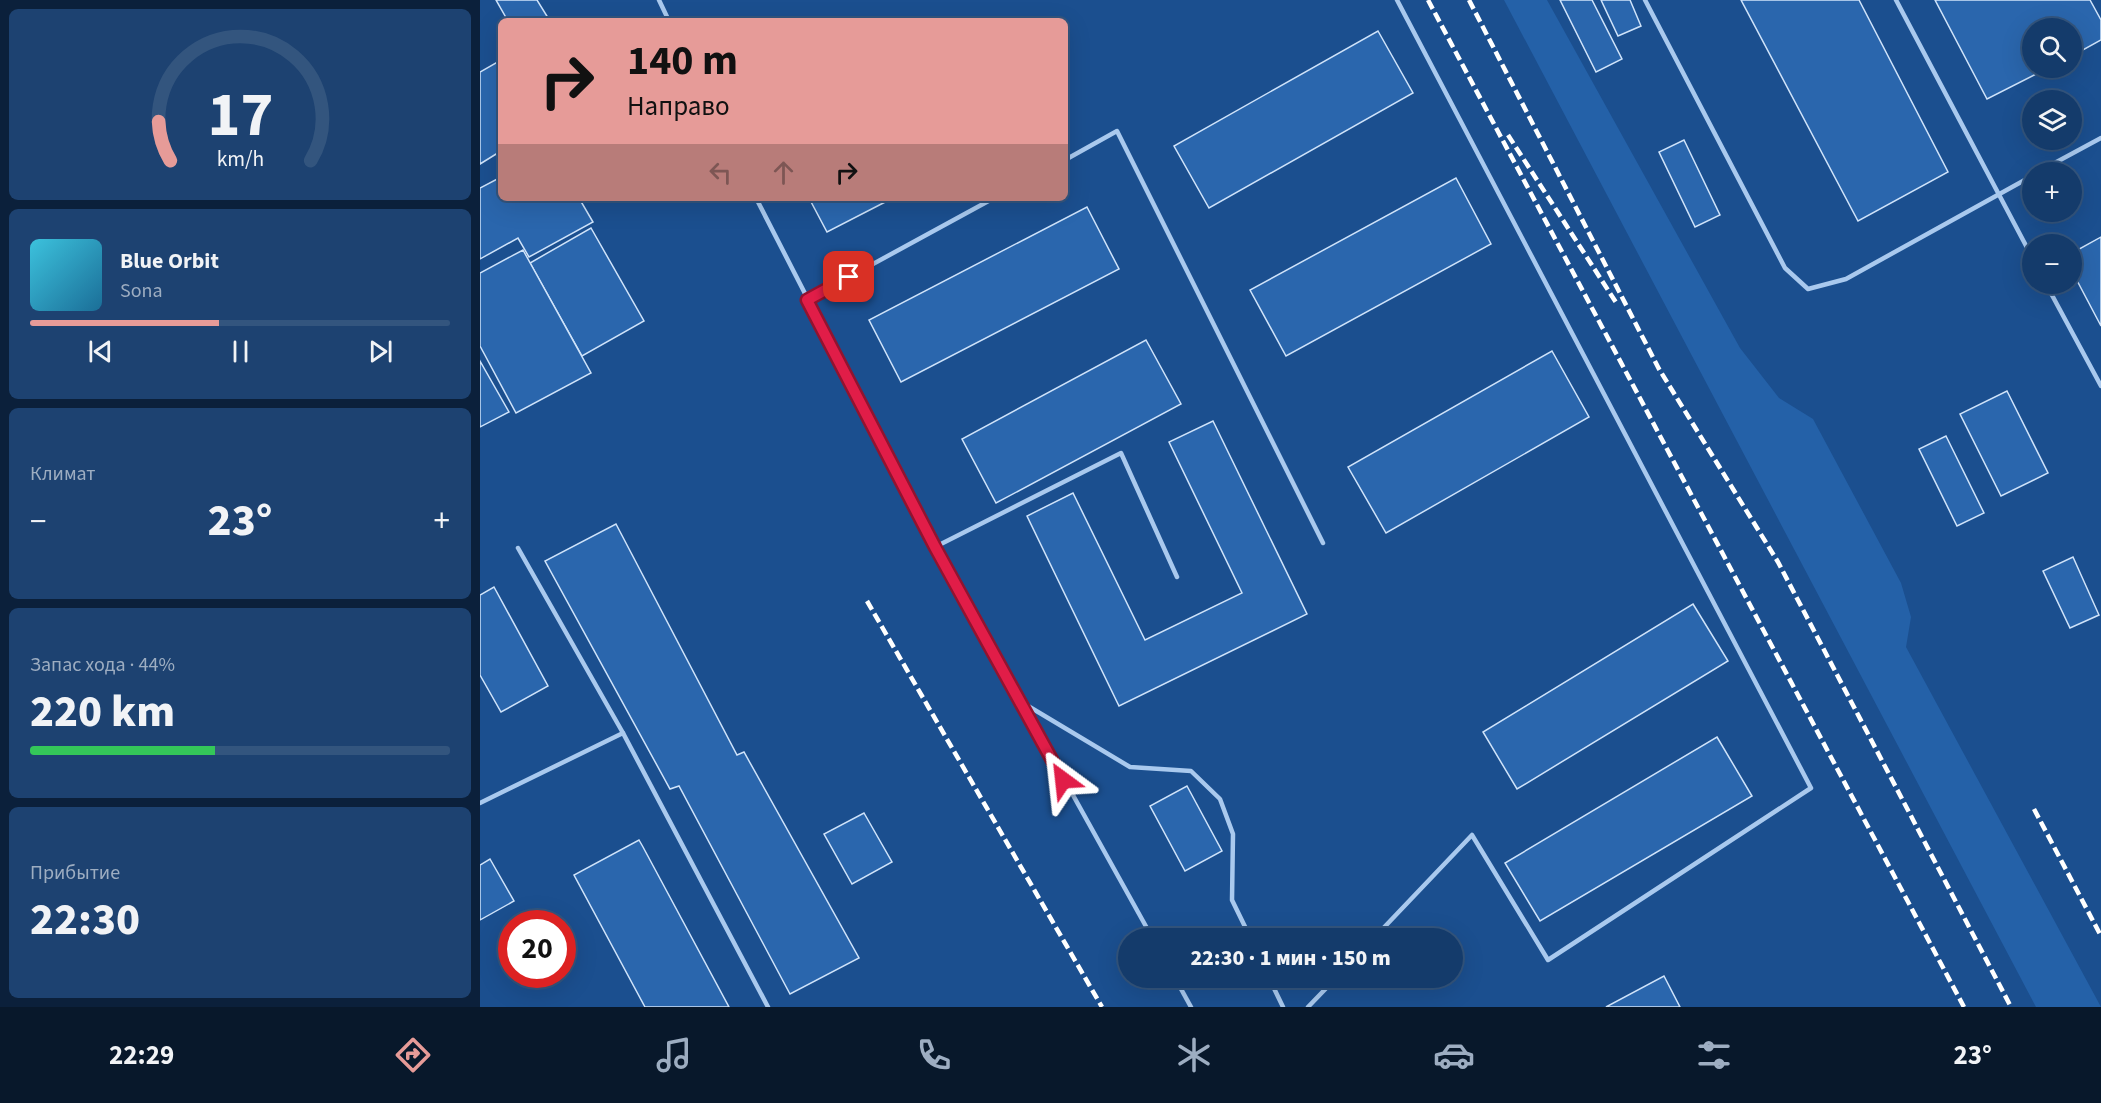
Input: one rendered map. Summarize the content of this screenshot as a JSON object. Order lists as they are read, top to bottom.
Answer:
{
  "page": {
    "map_buttons": ["+", "−"],
    "turn": ["140 m", "Направо"],
    "song": ["Blue Orbit", "Sona"],
    "tile": [
      "Климат",
      ["Запас хода · 44%", "220 km"],
      ["Прибытие", "22:30"]
    ],
    "heat": ["−", "23°", "+"],
    "limit": "20",
    "trip": "22:30 · 1 мин · 150 m",
    "tabs": ["22:29", "23°"],
    "gauge": ["17", "km/h"]
  }
}
